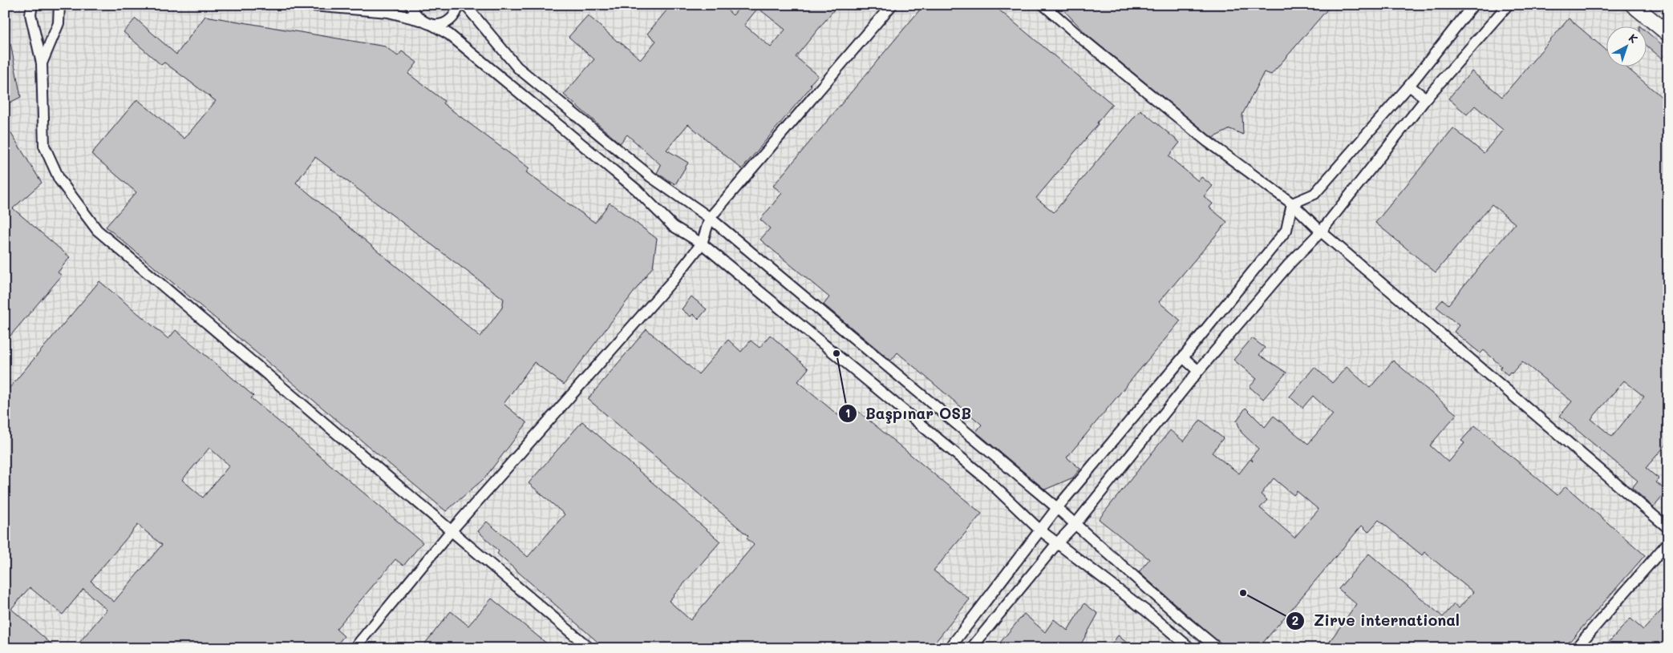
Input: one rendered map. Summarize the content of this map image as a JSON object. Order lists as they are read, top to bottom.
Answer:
{
  "places": ["Başpınar OSB", "Zirve international"],
  "north": "top right"
}
